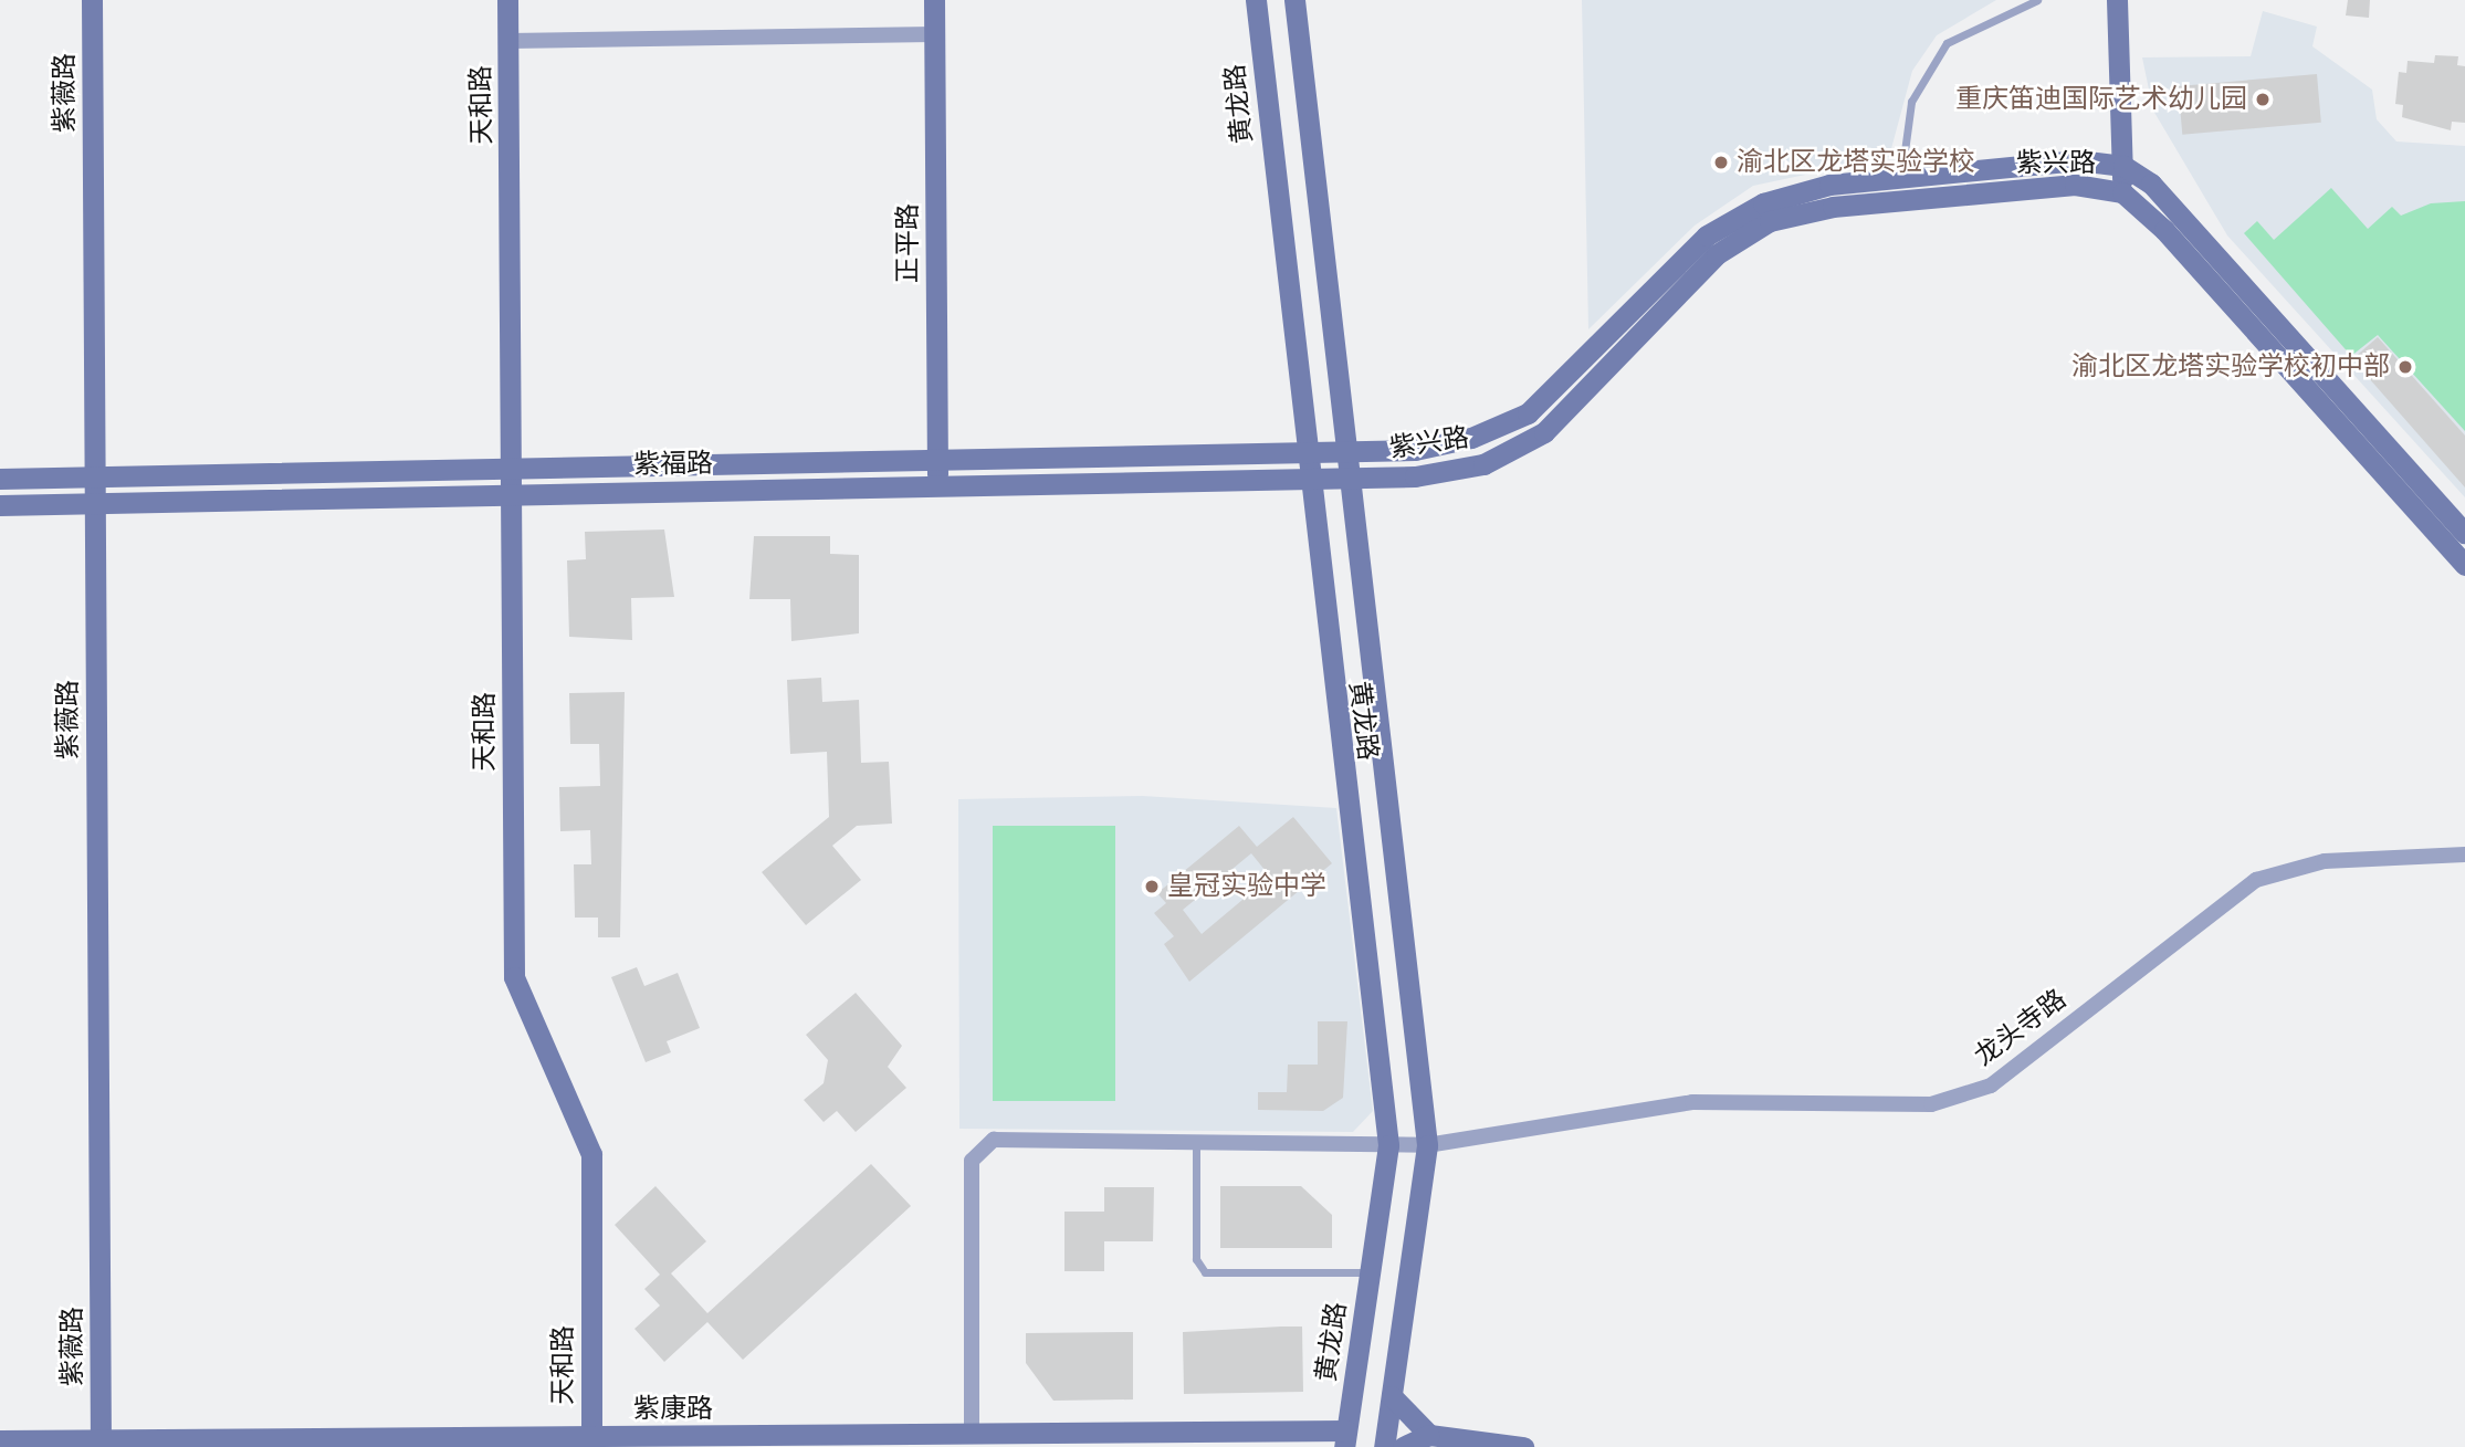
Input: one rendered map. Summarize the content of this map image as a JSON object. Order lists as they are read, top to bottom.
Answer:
{
  "streets": {
    "main road": [
      "紫薇路",
      "黄龙路",
      "天和路",
      "紫兴路",
      "正平路",
      "紫福路",
      "紫康路"
    ],
    "street": ["龙头寺路"]
  },
  "crossings": [
    ["紫薇路", "紫福路"],
    ["紫薇路", "紫康路"],
    ["黄龙路", "紫兴路"],
    ["黄龙路", "紫福路"],
    ["黄龙路", "龙头寺路"],
    ["黄龙路", "紫康路"],
    ["天和路", "紫福路"],
    ["天和路", "紫康路"],
    ["紫兴路", "紫福路"],
    ["正平路", "紫福路"],
    ["龙头寺路", "紫康路"]
  ],
  "places": [
    "重庆笛迪国际艺术幼儿园",
    "渝北区龙塔实验学校",
    "渝北区龙塔实验学校初中部",
    "皇冠实验中学"
  ]
}
